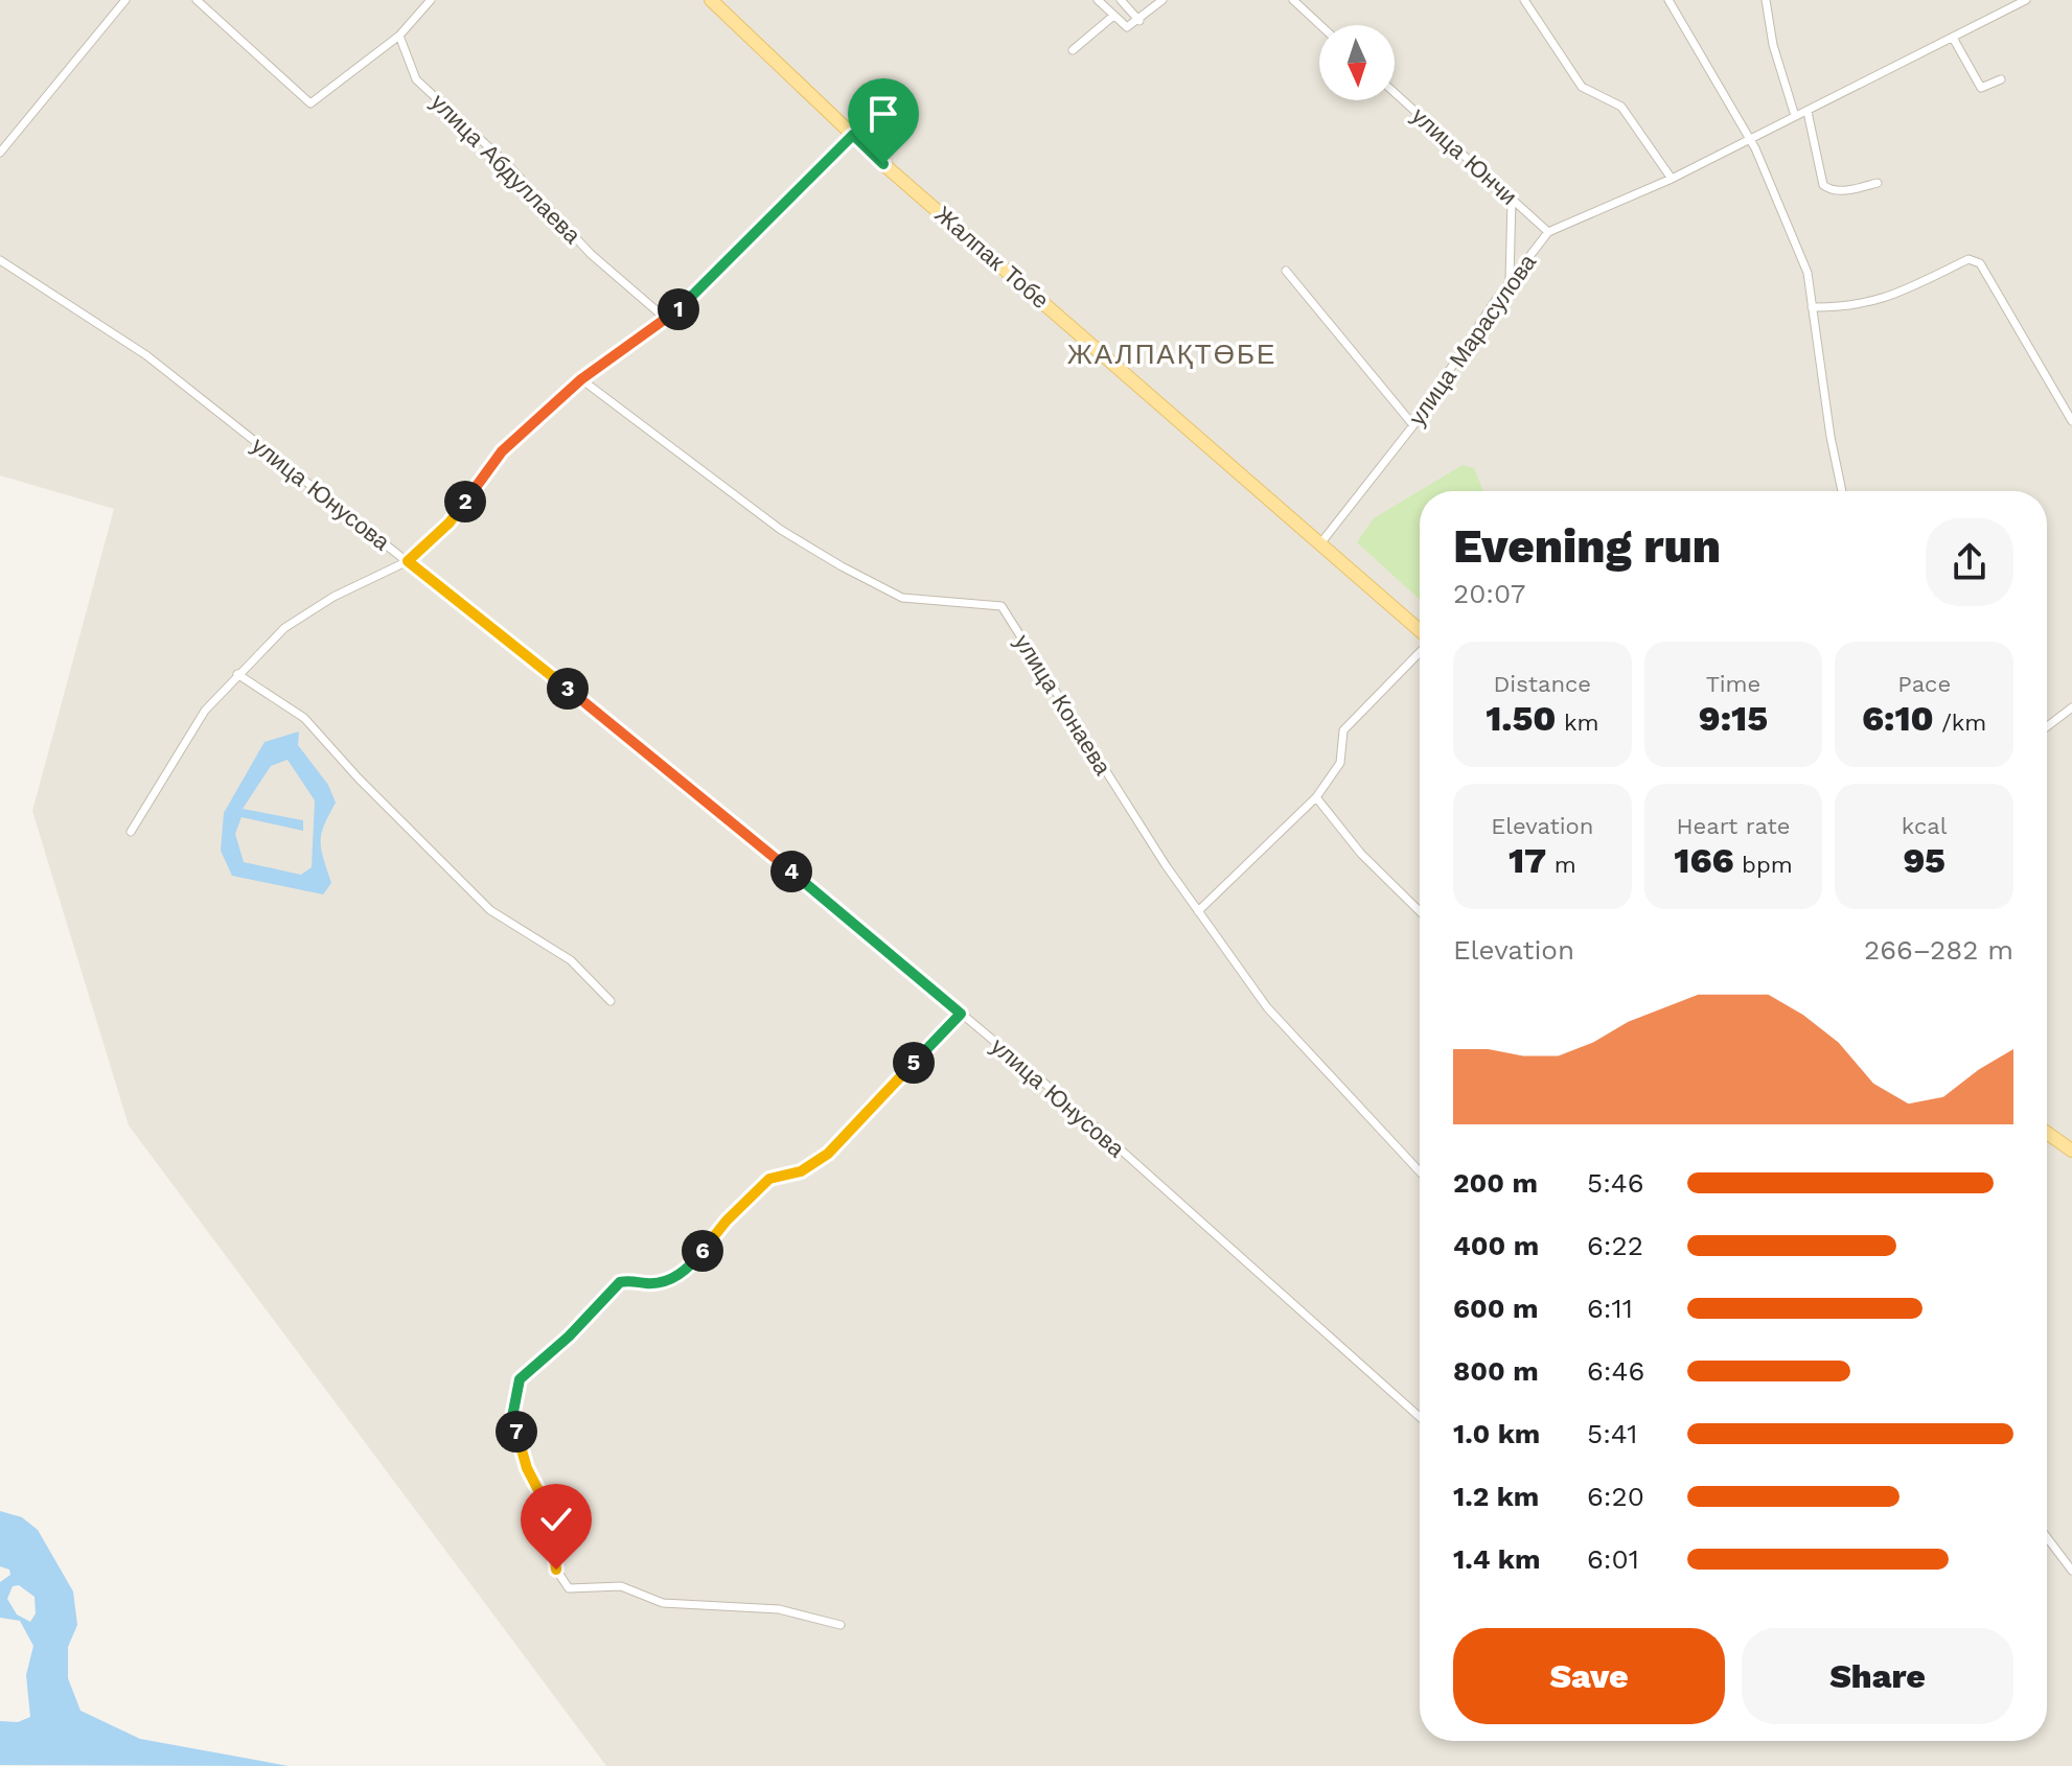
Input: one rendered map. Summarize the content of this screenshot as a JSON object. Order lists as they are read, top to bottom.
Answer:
{
  "streets": {
    "main road": ["Жалпак Тобе"],
    "street": [
      "улица Юнчи",
      "улица Абдуллаева",
      "улица Марасулова",
      "улица Юнусова",
      "улица Конаева"
    ]
  },
  "crossings": [
    ["улица Юнчи", "улица Марасулова"],
    ["Жалпак Тобе", "улица Марасулова"]
  ],
  "districts": ["ЖАЛПАҚТӨБЕ"],
  "north": "bottom",
  "page": {
    "pins": [
      "1",
      "2",
      "3",
      "4",
      "5",
      "6",
      "7"
    ],
    "heading": ["Evening run", "20:07"],
    "stats": [
      ["Distance", "1.50 km"],
      ["Time", "9:15"],
      ["Pace", "6:10 /km"],
      ["Elevation", "17 m"],
      ["Heart rate", "166 bpm"],
      ["kcal", "95"]
    ],
    "chart": ["Elevation", "266–282 m"],
    "list": [
      {
        "name": "200 m",
        "note": "5:46"
      },
      {
        "name": "400 m",
        "note": "6:22"
      },
      {
        "name": "600 m",
        "note": "6:11"
      },
      {
        "name": "800 m",
        "note": "6:46"
      },
      {
        "name": "1.0 km",
        "note": "5:41"
      },
      {
        "name": "1.2 km",
        "note": "6:20"
      },
      {
        "name": "1.4 km",
        "note": "6:01"
      }
    ],
    "buttons": ["Save", "Share"]
  }
}
